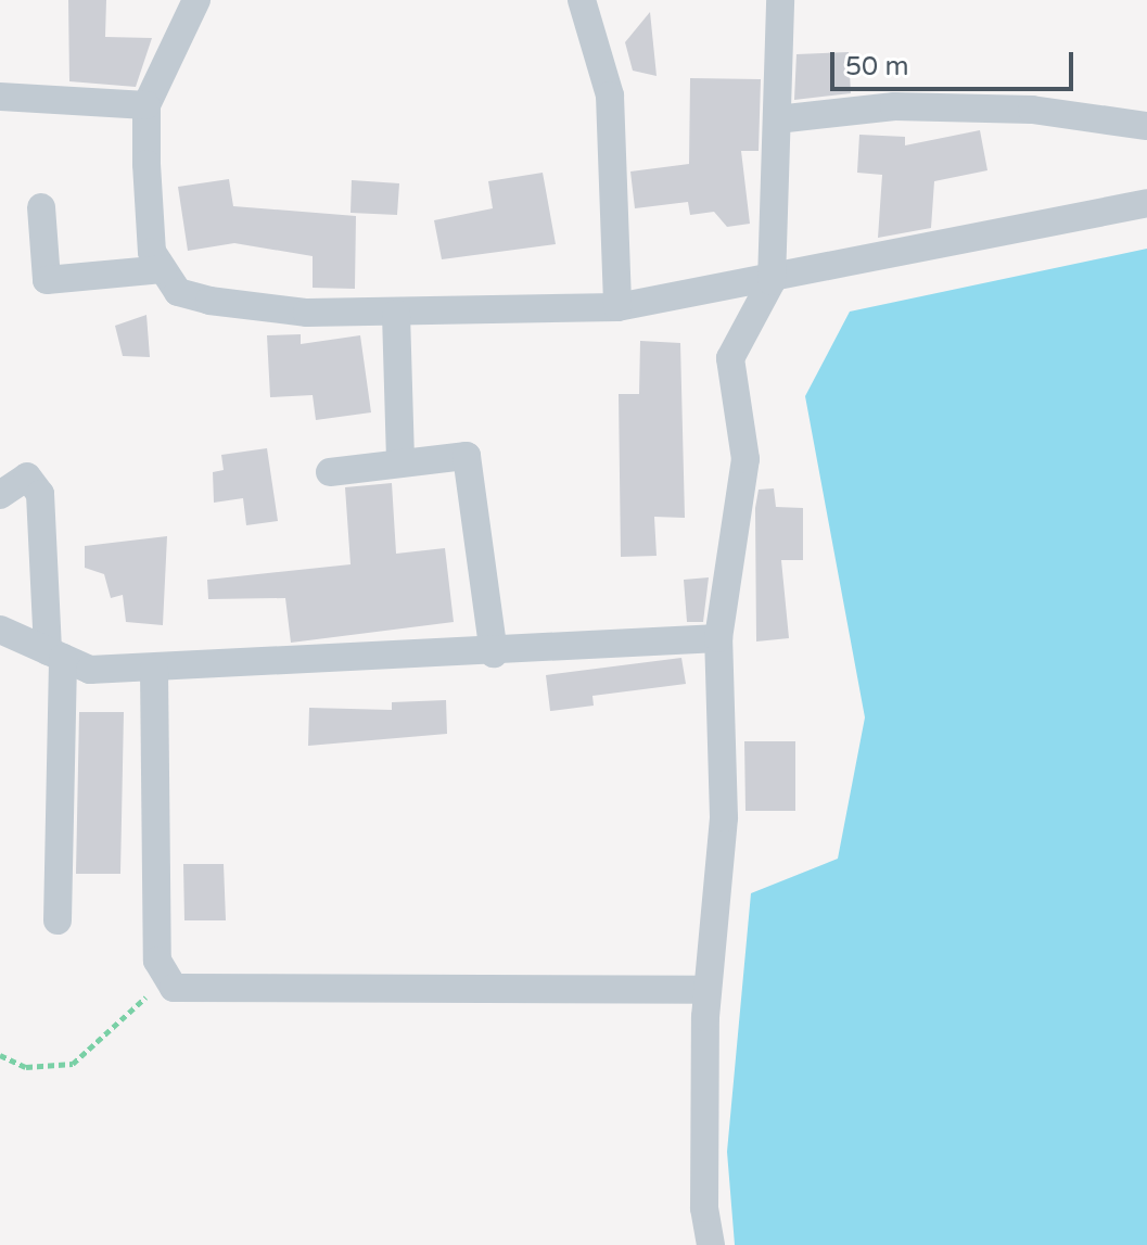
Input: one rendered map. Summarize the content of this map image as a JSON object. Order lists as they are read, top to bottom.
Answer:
{
  "scale_bar": "50 m"
}
